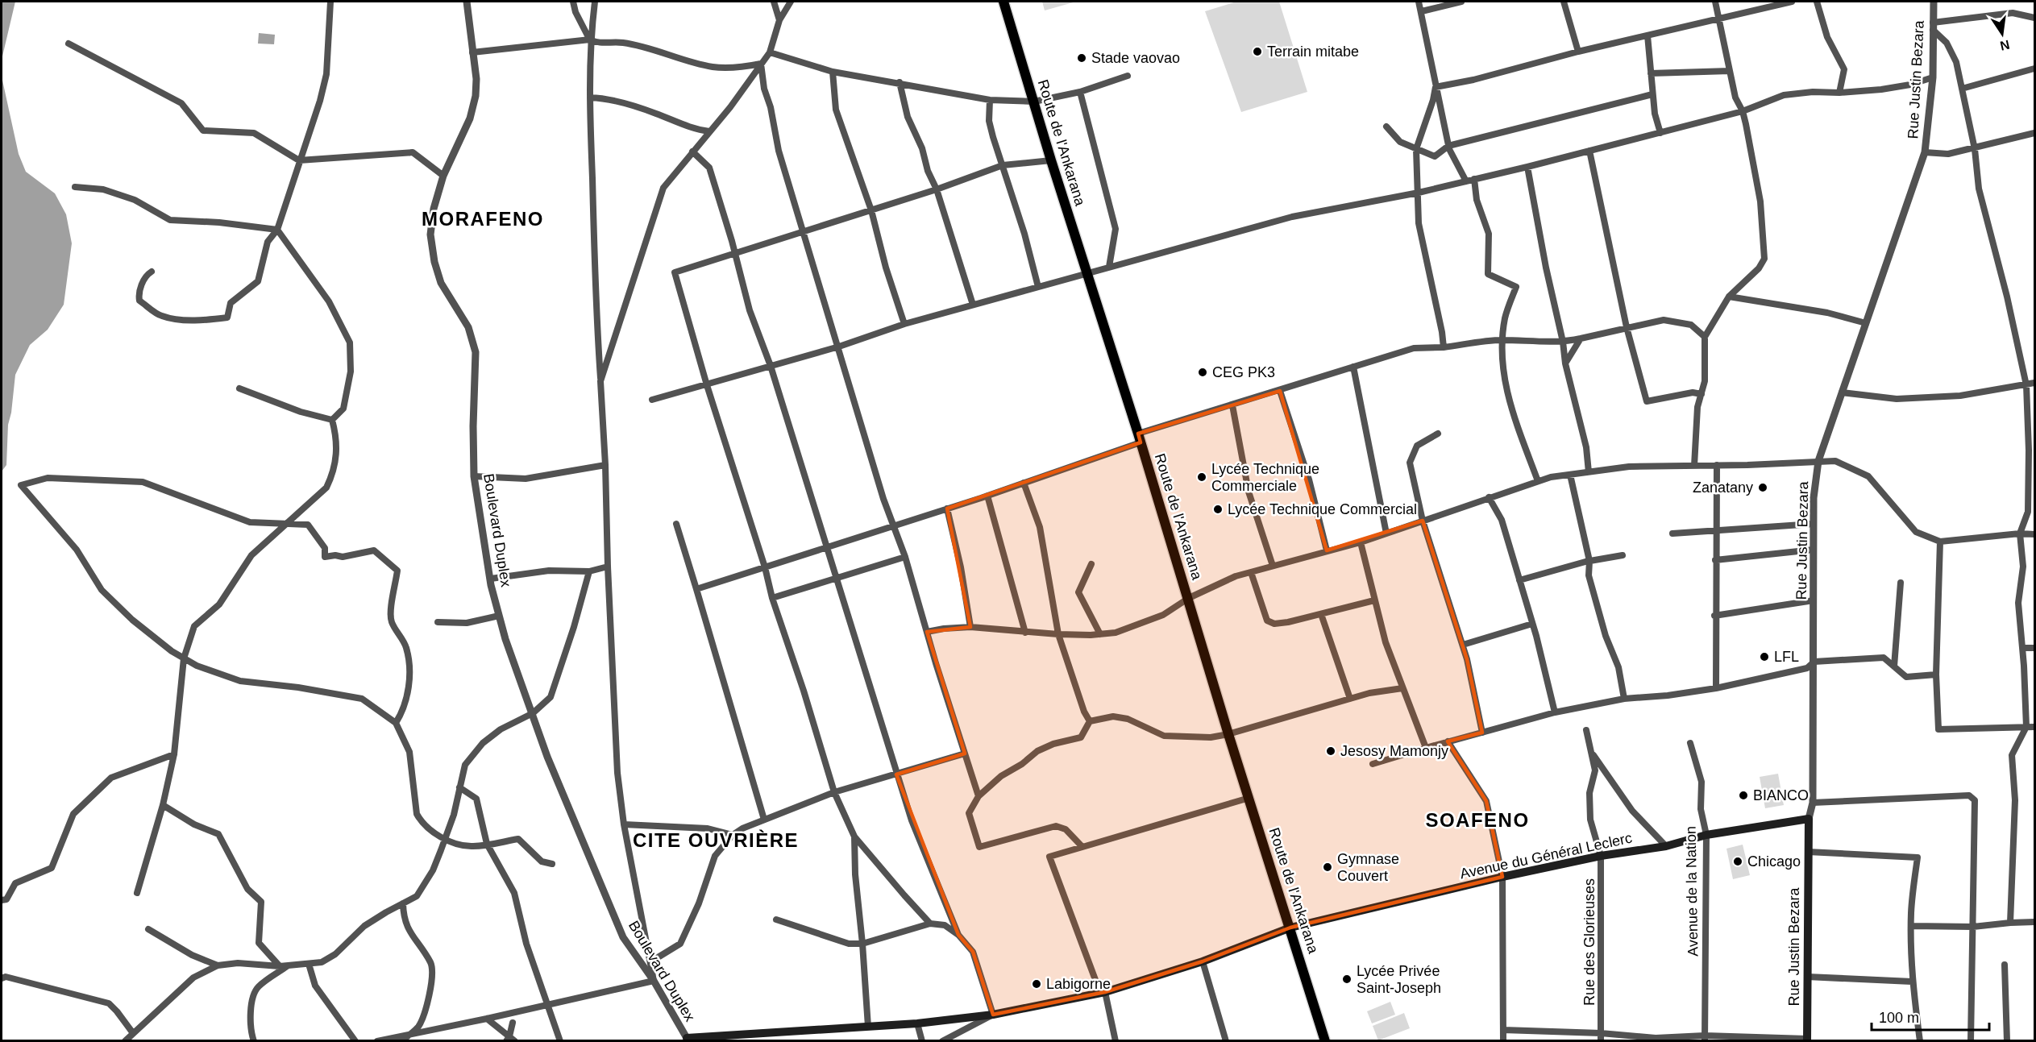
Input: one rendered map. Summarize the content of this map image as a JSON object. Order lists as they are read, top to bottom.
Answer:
{
  "streets": {
    "main road": ["Rue Justin Bezara", "Route de l'Ankarana", "Avenue du Général Leclerc"],
    "street": ["Boulevard Duplex", "Avenue de la Nation", "Rue des Glorieuses"]
  },
  "crossings": [
    ["Rue Justin Bezara", "Avenue du Général Leclerc"],
    ["Route de l'Ankarana", "Avenue du Général Leclerc"],
    ["Boulevard Duplex", "Avenue du Général Leclerc"],
    ["Avenue du Général Leclerc", "Avenue de la Nation"],
    ["Avenue du Général Leclerc", "Rue des Glorieuses"]
  ],
  "districts": ["MORAFENO", "SOAFENO", "CITE OUVRIÈRE"],
  "places": [
    "Terrain mitabe",
    "Stade vaovao",
    "CEG PK3",
    "Lycée Technique Commerciale",
    "Zanatany",
    "Lycée Technique Commercial",
    "LFL",
    "Jesosy Mamonjy",
    "BIANCO",
    "Chicago",
    "Gymnase Couvert",
    "Lycée Privée Saint-Joseph",
    "Labigorne"
  ],
  "scale_bar": "100 m",
  "north": "bottom"
}
